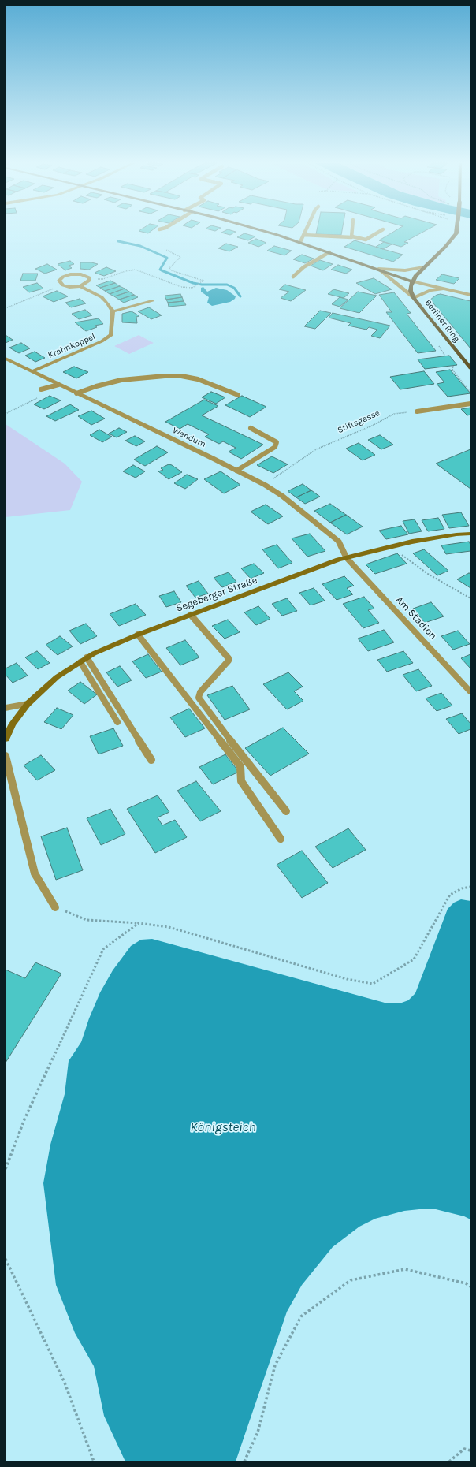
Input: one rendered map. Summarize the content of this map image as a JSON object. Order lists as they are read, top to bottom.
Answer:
{
  "streets": {
    "main road": ["Berliner Ring", "Segeberger Straße"],
    "street": ["Krahnkoppel", "Wendum", "Am Stadion"],
    "path": ["Stiftsgasse"]
  },
  "crossings": [
    ["Krahnkoppel", "Wendum"],
    ["Stiftsgasse", "Wendum"],
    ["Wendum", "Segeberger Straße"],
    ["Wendum", "Am Stadion"],
    ["Segeberger Straße", "Am Stadion"]
  ],
  "water": ["Königsteich"]
}
